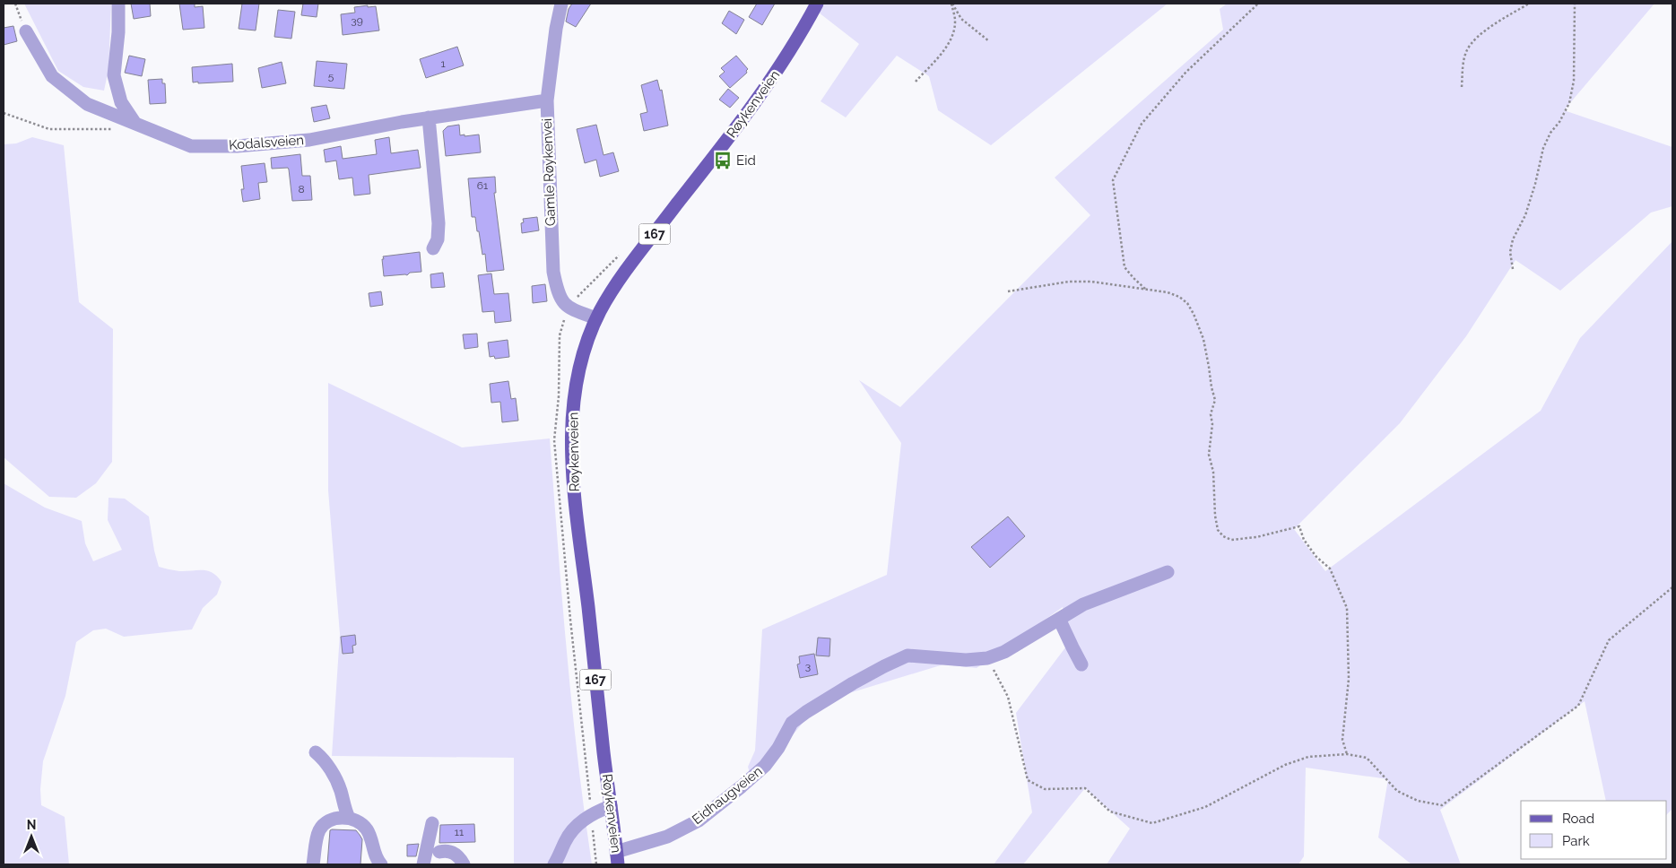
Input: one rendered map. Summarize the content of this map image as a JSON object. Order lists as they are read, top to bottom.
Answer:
{
  "streets": {
    "main road": ["Røykenveien", "167"],
    "street": ["Kodalsveien", "Gamle Røykenvei", "Eidhaugveien"]
  },
  "crossings": [
    ["Røykenveien", "Eidhaugveien"],
    ["Kodalsveien", "Gamle Røykenvei"]
  ],
  "places": {
    "bus stop": ["Eid"]
  },
  "house_numbers": [
    "39",
    "1",
    "5",
    "61",
    "8",
    "3",
    "11"
  ],
  "legend": ["Road", "Park"],
  "north": "top"
}
